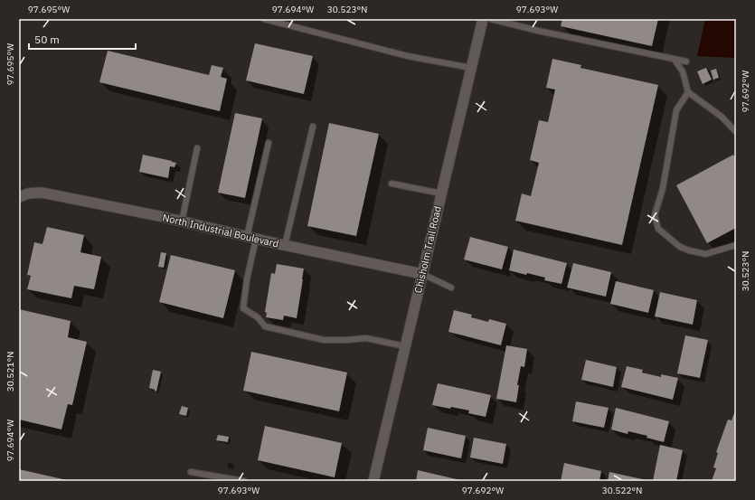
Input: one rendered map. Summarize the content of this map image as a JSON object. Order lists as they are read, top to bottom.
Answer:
{
  "streets": {
    "street": ["North Industrial Boulevard", "Chisholm Trail Road"]
  },
  "crossings": [
    ["North Industrial Boulevard", "Chisholm Trail Road"]
  ],
  "scale_bar": "50 m",
  "coordinates": [
    "97.695°W",
    "97.694°W",
    "30.523°N",
    "97.693°W",
    "97.692°W",
    "30.521°N",
    "30.522°N"
  ]
}
